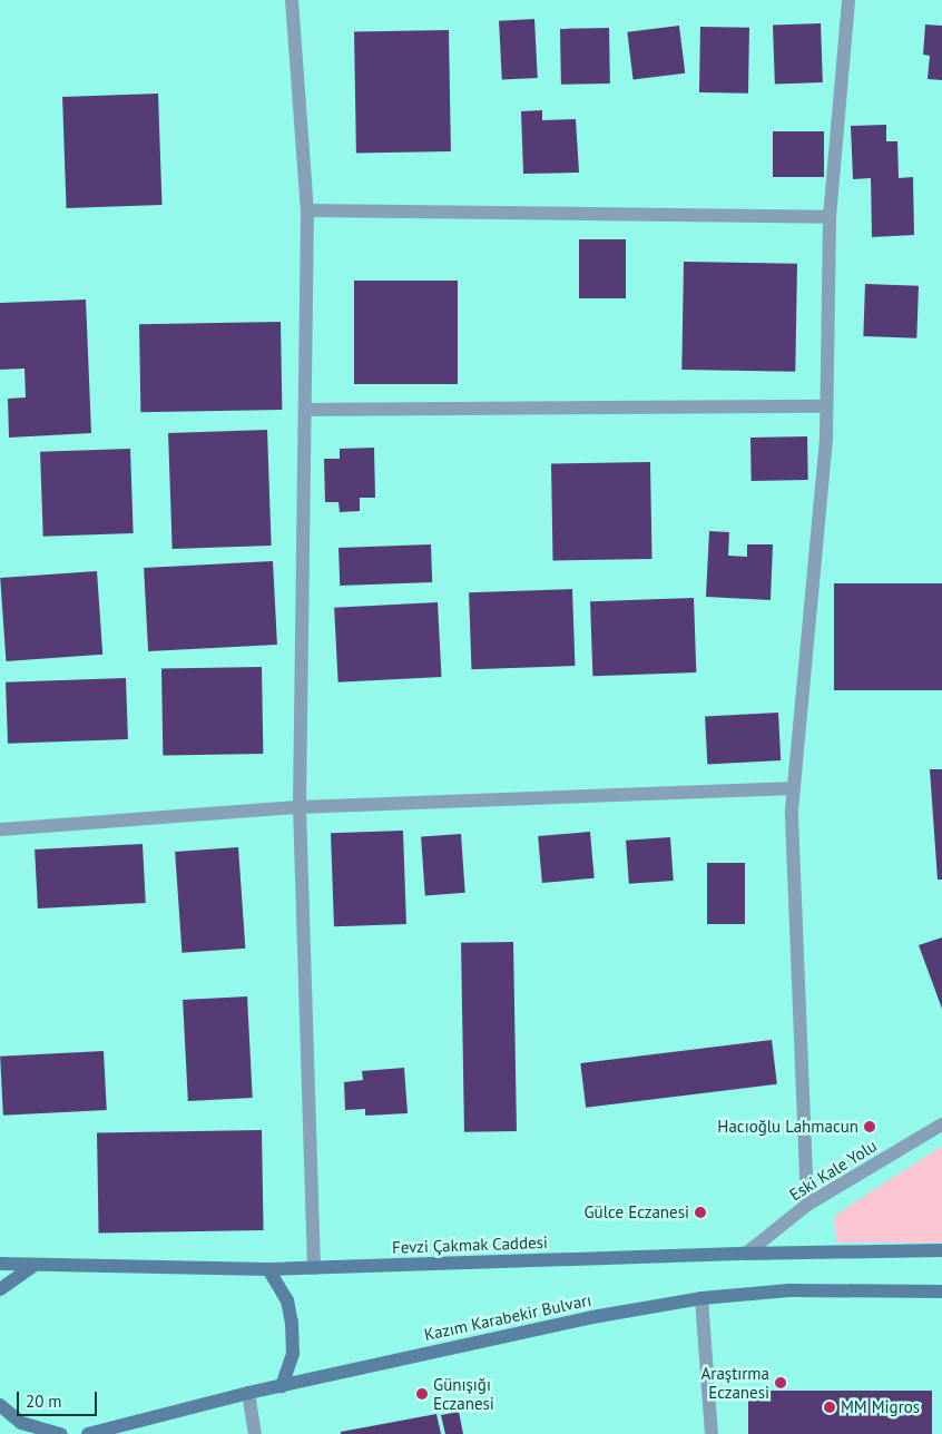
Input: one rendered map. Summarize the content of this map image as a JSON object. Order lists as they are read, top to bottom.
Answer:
{
  "streets": {
    "main road": ["Fevzi Çakmak Caddesi", "Kazım Karabekir Bulvarı"],
    "street": ["Eski Kale Yolu"]
  },
  "crossings": [
    ["Eski Kale Yolu", "Fevzi Çakmak Caddesi"]
  ],
  "places": [
    "Hacıoğlu Lahmacun",
    "Gülce Eczanesi",
    "Araştırma Eczanesi",
    "Günışığı Eczanesi",
    "MM Migros"
  ],
  "scale_bar": "20 m"
}
